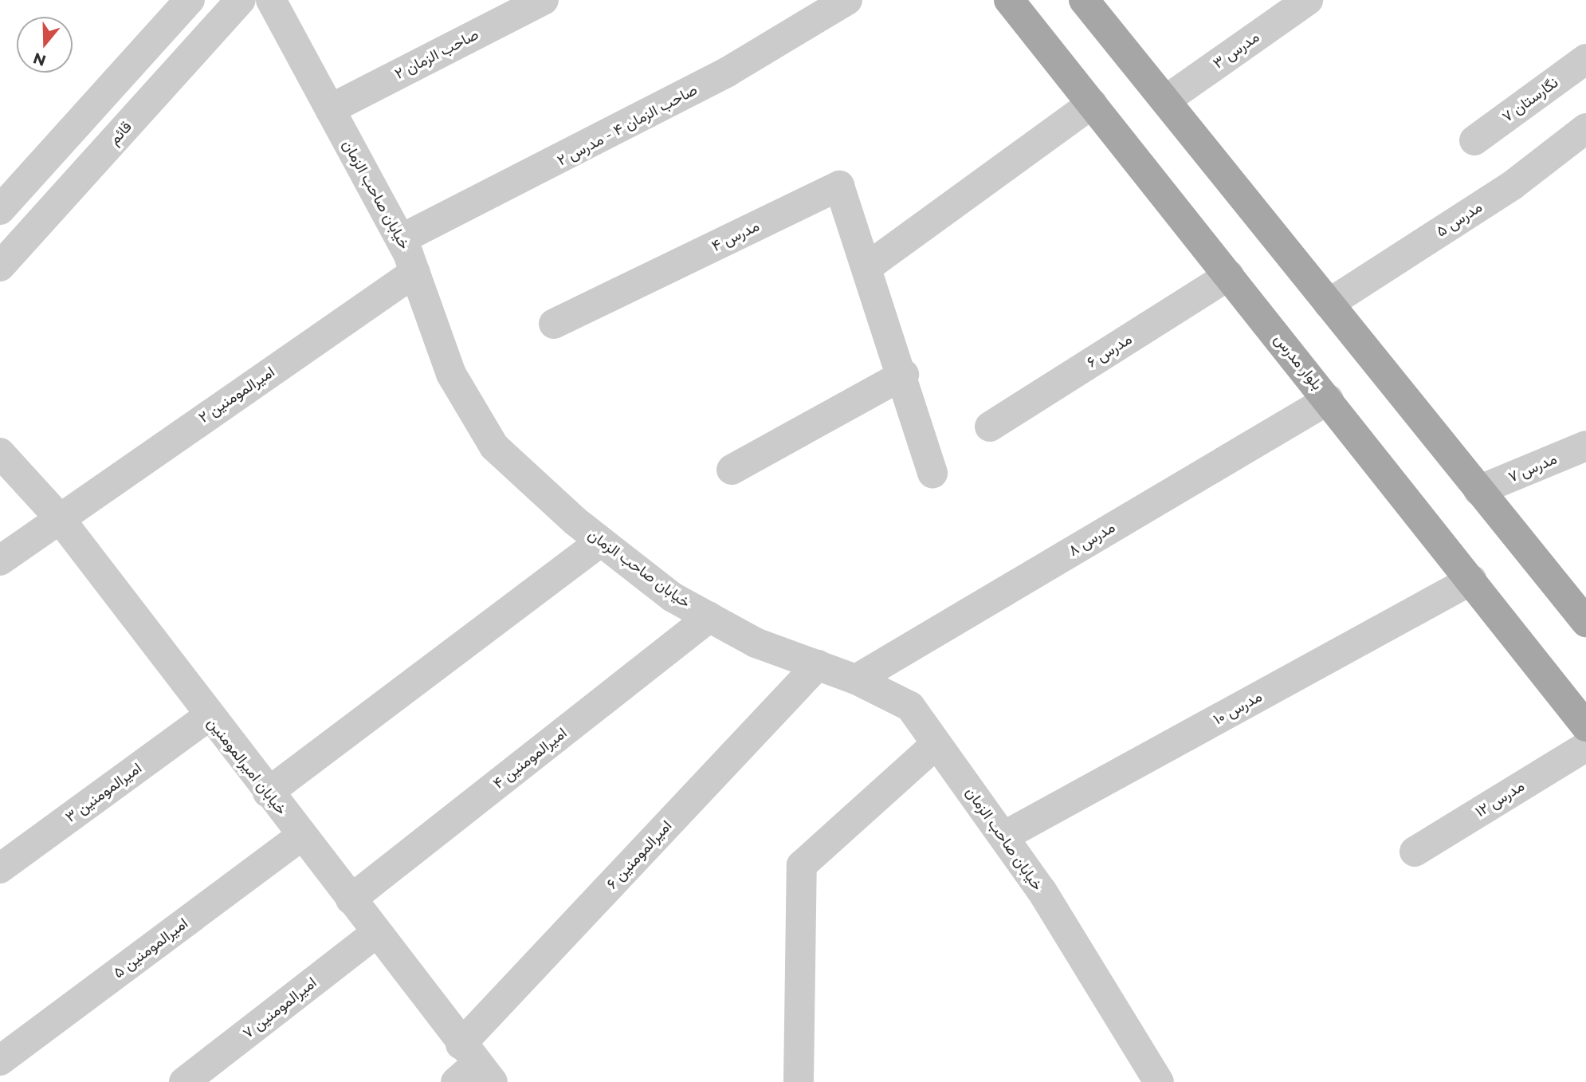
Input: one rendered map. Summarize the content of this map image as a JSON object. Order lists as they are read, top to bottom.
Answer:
{
  "streets": {
    "main road": ["بلوار مدرس"],
    "street": [
      "مدرس ۳",
      "صاحب الزمان ۲",
      "نگارستان ۷",
      "صاحب الزمان ۴ - مدرس ۲",
      "قائم",
      "خیابان صاحب الزمان",
      "مدرس ۵",
      "مدرس ۴",
      "مدرس ۶",
      "امیرالمومنین ۲",
      "مدرس ۷",
      "مدرس ۸",
      "مدرس ۱۰",
      "امیرالمومنین ۴",
      "خیابان امیرالمومنین",
      "امیرالمومنین ۳",
      "مدرس ۱۲",
      "امیرالمومنین ۶",
      "امیرالمومنین ۵",
      "امیرالمومنین ۷"
    ]
  },
  "crossings": [
    ["صاحب الزمان ۲", "خیابان صاحب الزمان"],
    ["صاحب الزمان ۴ - مدرس ۲", "خیابان صاحب الزمان"],
    ["خیابان صاحب الزمان", "امیرالمومنین ۲"],
    ["خیابان صاحب الزمان", "مدرس ۸"],
    ["خیابان صاحب الزمان", "مدرس ۱۰"],
    ["خیابان صاحب الزمان", "امیرالمومنین ۴"],
    ["خیابان صاحب الزمان", "امیرالمومنین ۶"],
    ["مدرس ۶", "بلوار مدرس"],
    ["بلوار مدرس", "مدرس ۸"],
    ["بلوار مدرس", "مدرس ۱۰"],
    ["امیرالمومنین ۲", "خیابان امیرالمومنین"],
    ["امیرالمومنین ۴", "خیابان امیرالمومنین"],
    ["خیابان امیرالمومنین", "امیرالمومنین ۳"],
    ["خیابان امیرالمومنین", "امیرالمومنین ۶"],
    ["خیابان امیرالمومنین", "امیرالمومنین ۵"],
    ["خیابان امیرالمومنین", "امیرالمومنین ۷"]
  ],
  "north": "bottom"
}
